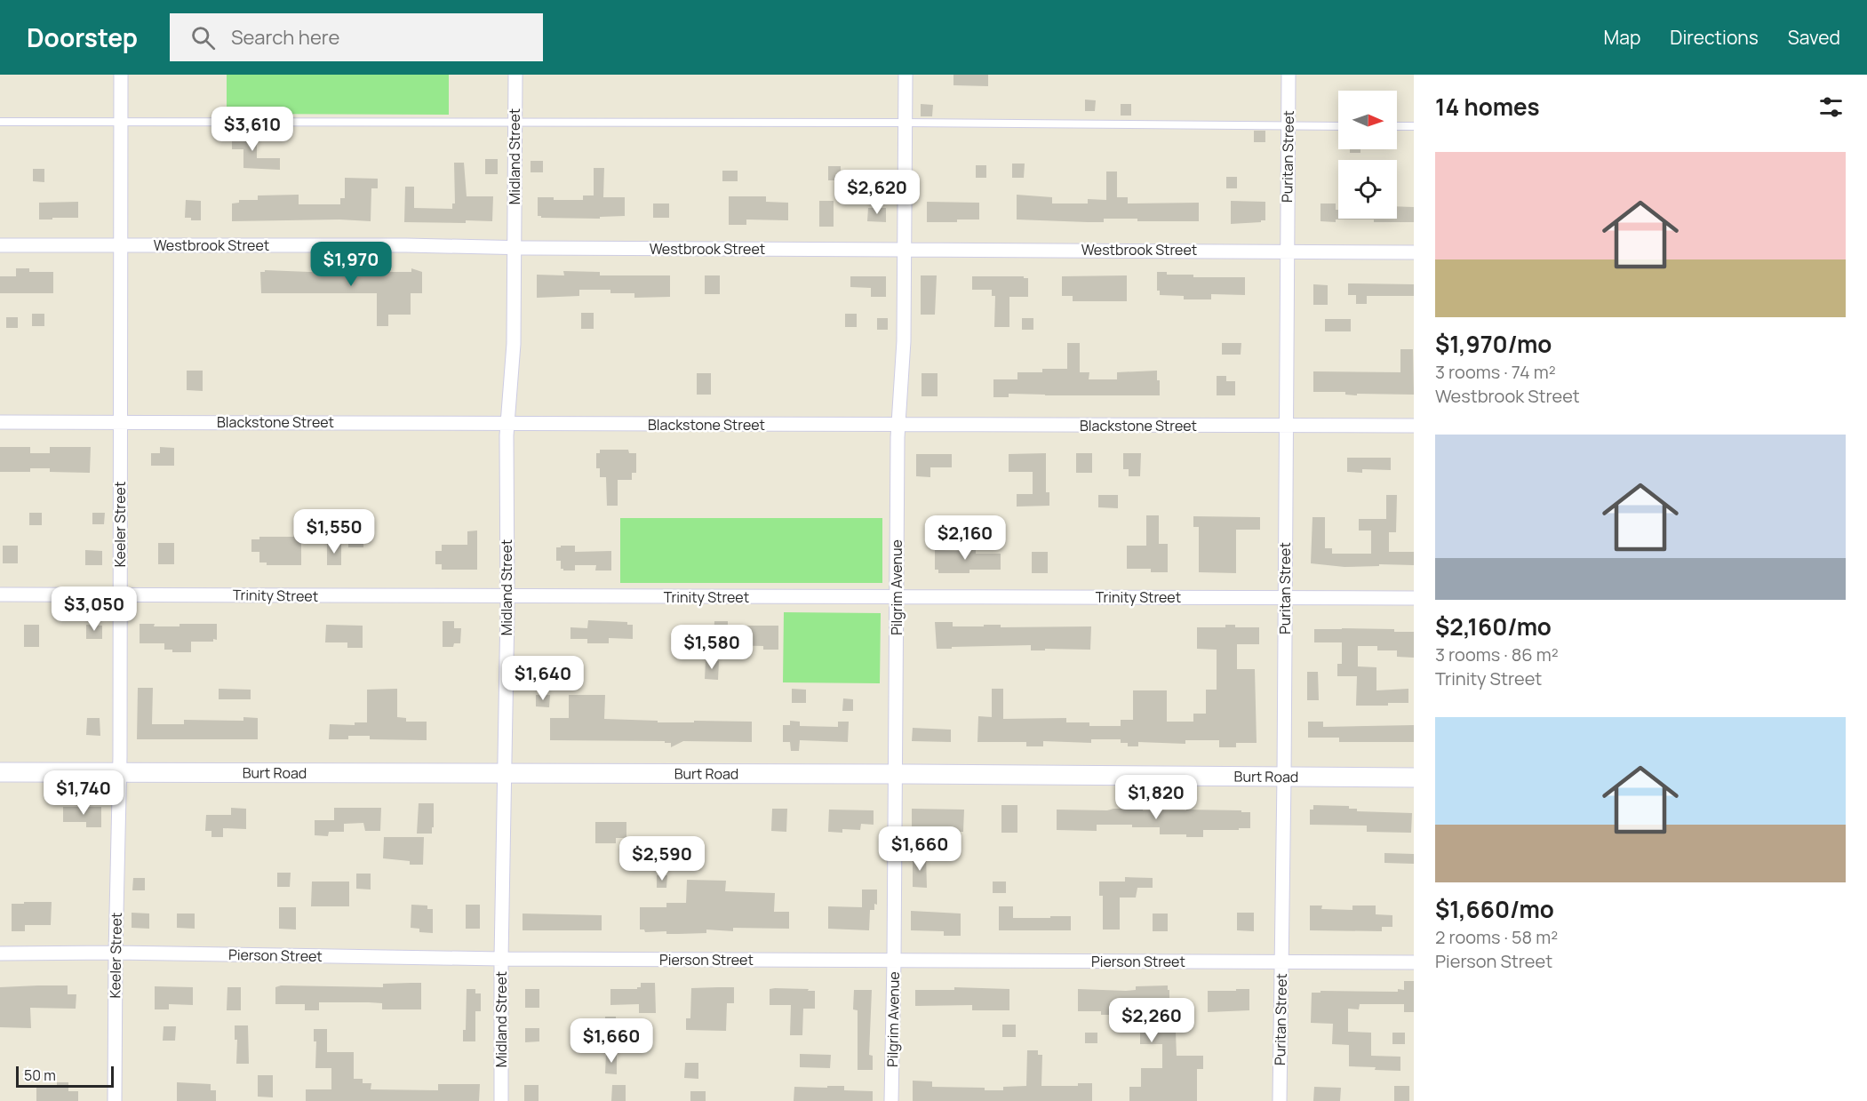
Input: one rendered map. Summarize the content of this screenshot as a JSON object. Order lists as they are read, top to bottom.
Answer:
{
  "streets": {
    "street": [
      "Midland Street",
      "Puritan Street",
      "Westbrook Street",
      "Blackstone Street",
      "Keeler Street",
      "Pilgrim Avenue",
      "Trinity Street",
      "Burt Road",
      "Pierson Street"
    ]
  },
  "crossings": [
    ["Midland Street", "Westbrook Street"],
    ["Midland Street", "Blackstone Street"],
    ["Midland Street", "Trinity Street"],
    ["Midland Street", "Burt Road"],
    ["Midland Street", "Pierson Street"],
    ["Puritan Street", "Westbrook Street"],
    ["Puritan Street", "Blackstone Street"],
    ["Puritan Street", "Trinity Street"],
    ["Puritan Street", "Burt Road"],
    ["Puritan Street", "Pierson Street"],
    ["Westbrook Street", "Keeler Street"],
    ["Westbrook Street", "Pilgrim Avenue"],
    ["Blackstone Street", "Keeler Street"],
    ["Blackstone Street", "Pilgrim Avenue"],
    ["Keeler Street", "Trinity Street"],
    ["Keeler Street", "Burt Road"],
    ["Keeler Street", "Pierson Street"],
    ["Pilgrim Avenue", "Trinity Street"],
    ["Pilgrim Avenue", "Burt Road"],
    ["Pilgrim Avenue", "Pierson Street"]
  ],
  "scale_bar": "50 m",
  "north": "right",
  "page": {
    "header": "Doorstep",
    "search": "Search here",
    "nav": ["Map", "Directions", "Saved"],
    "heading": "14 homes",
    "price": [
      "$3,610",
      "$2,620",
      "$1,970",
      "$1,550",
      "$2,160",
      "$3,050",
      "$1,580",
      "$1,640",
      "$1,740",
      "$1,820",
      "$1,660",
      "$2,590",
      "$2,260",
      "$1,660"
    ],
    "list": [
      {
        "name": "$1,970/mo",
        "note": "3 rooms · 74 m² · Westbrook Street"
      },
      {
        "name": "$2,160/mo",
        "note": "3 rooms · 86 m² · Trinity Street"
      },
      {
        "name": "$1,660/mo",
        "note": "2 rooms · 58 m² · Pierson Street"
      }
    ],
    "scale": "50 m"
  }
}
